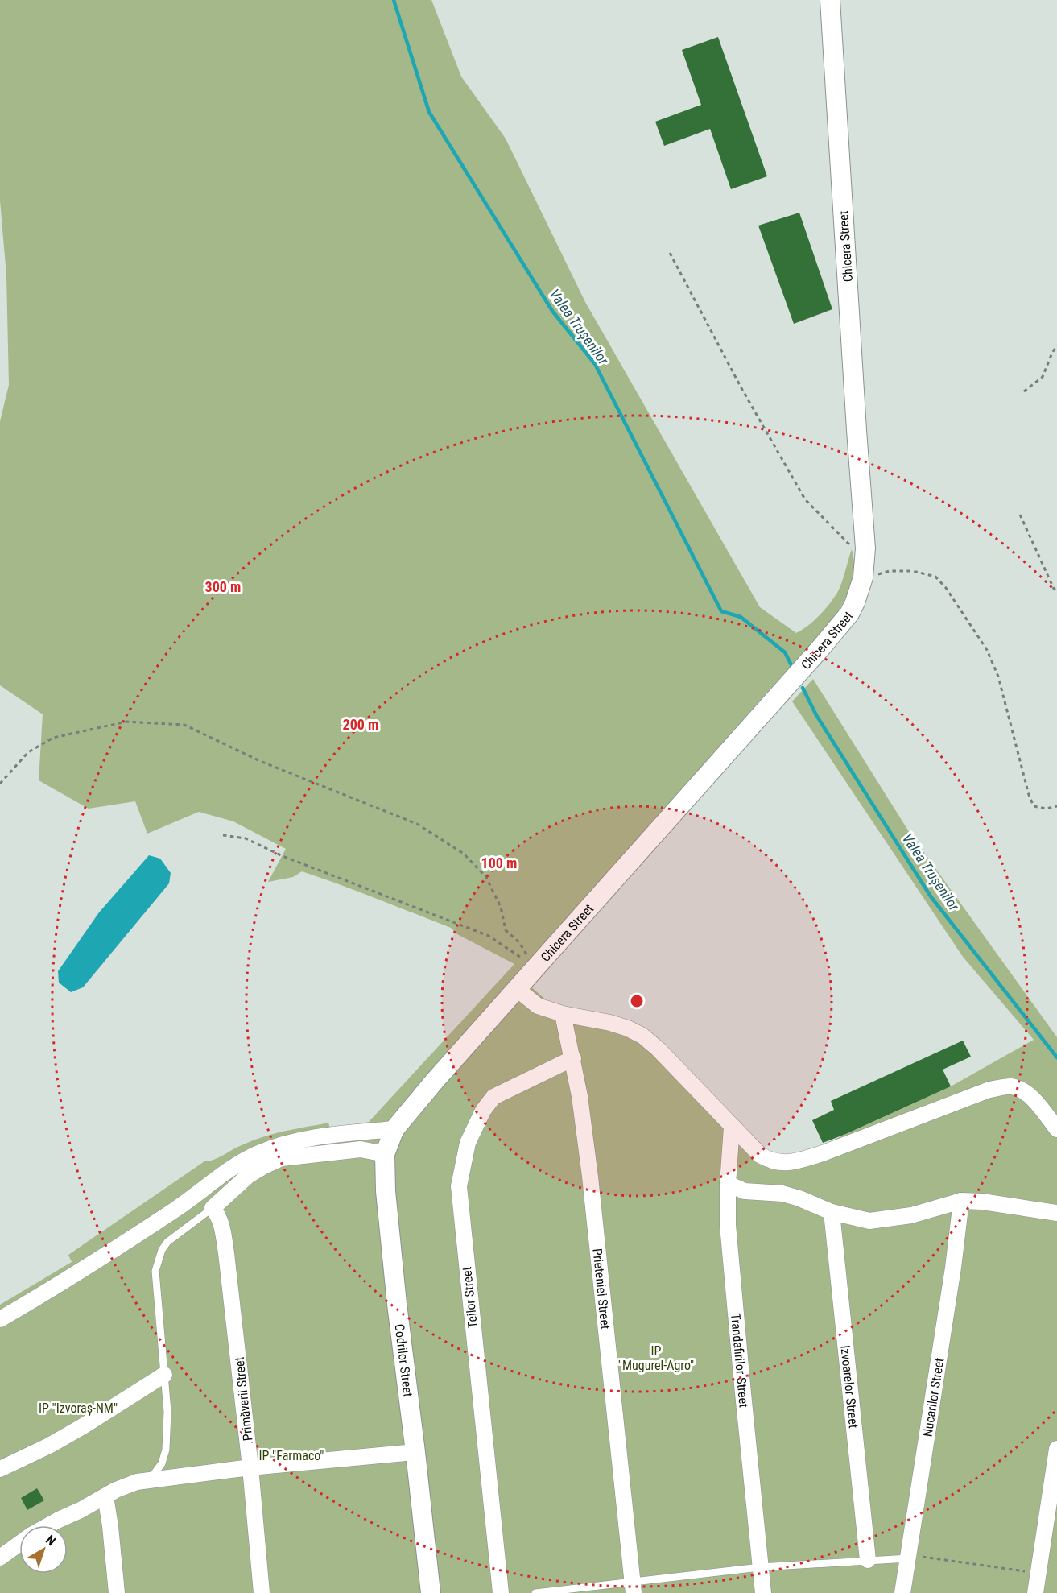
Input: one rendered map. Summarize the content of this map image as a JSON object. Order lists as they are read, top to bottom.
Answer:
{
  "streets": {
    "street": [
      "Chicera Street",
      "Prieteniei Street",
      "Teilor Street",
      "Codrilor Street",
      "Trandafirilor Street",
      "Izvoarelor Street",
      "Nucarilor Street",
      "Primăverii Street"
    ]
  },
  "crossings": [
    ["Chicera Street", "Codrilor Street"],
    ["Prieteniei Street", "Teilor Street"]
  ],
  "water": ["Valea Trușenilor"],
  "parks": ["IP \"Mugurel-Agro\"", "IP \"Izvoraș-NM\"", "IP \"Farmaco\""],
  "north": "top right",
  "rings": ["300 m", "200 m", "100 m"]
}
